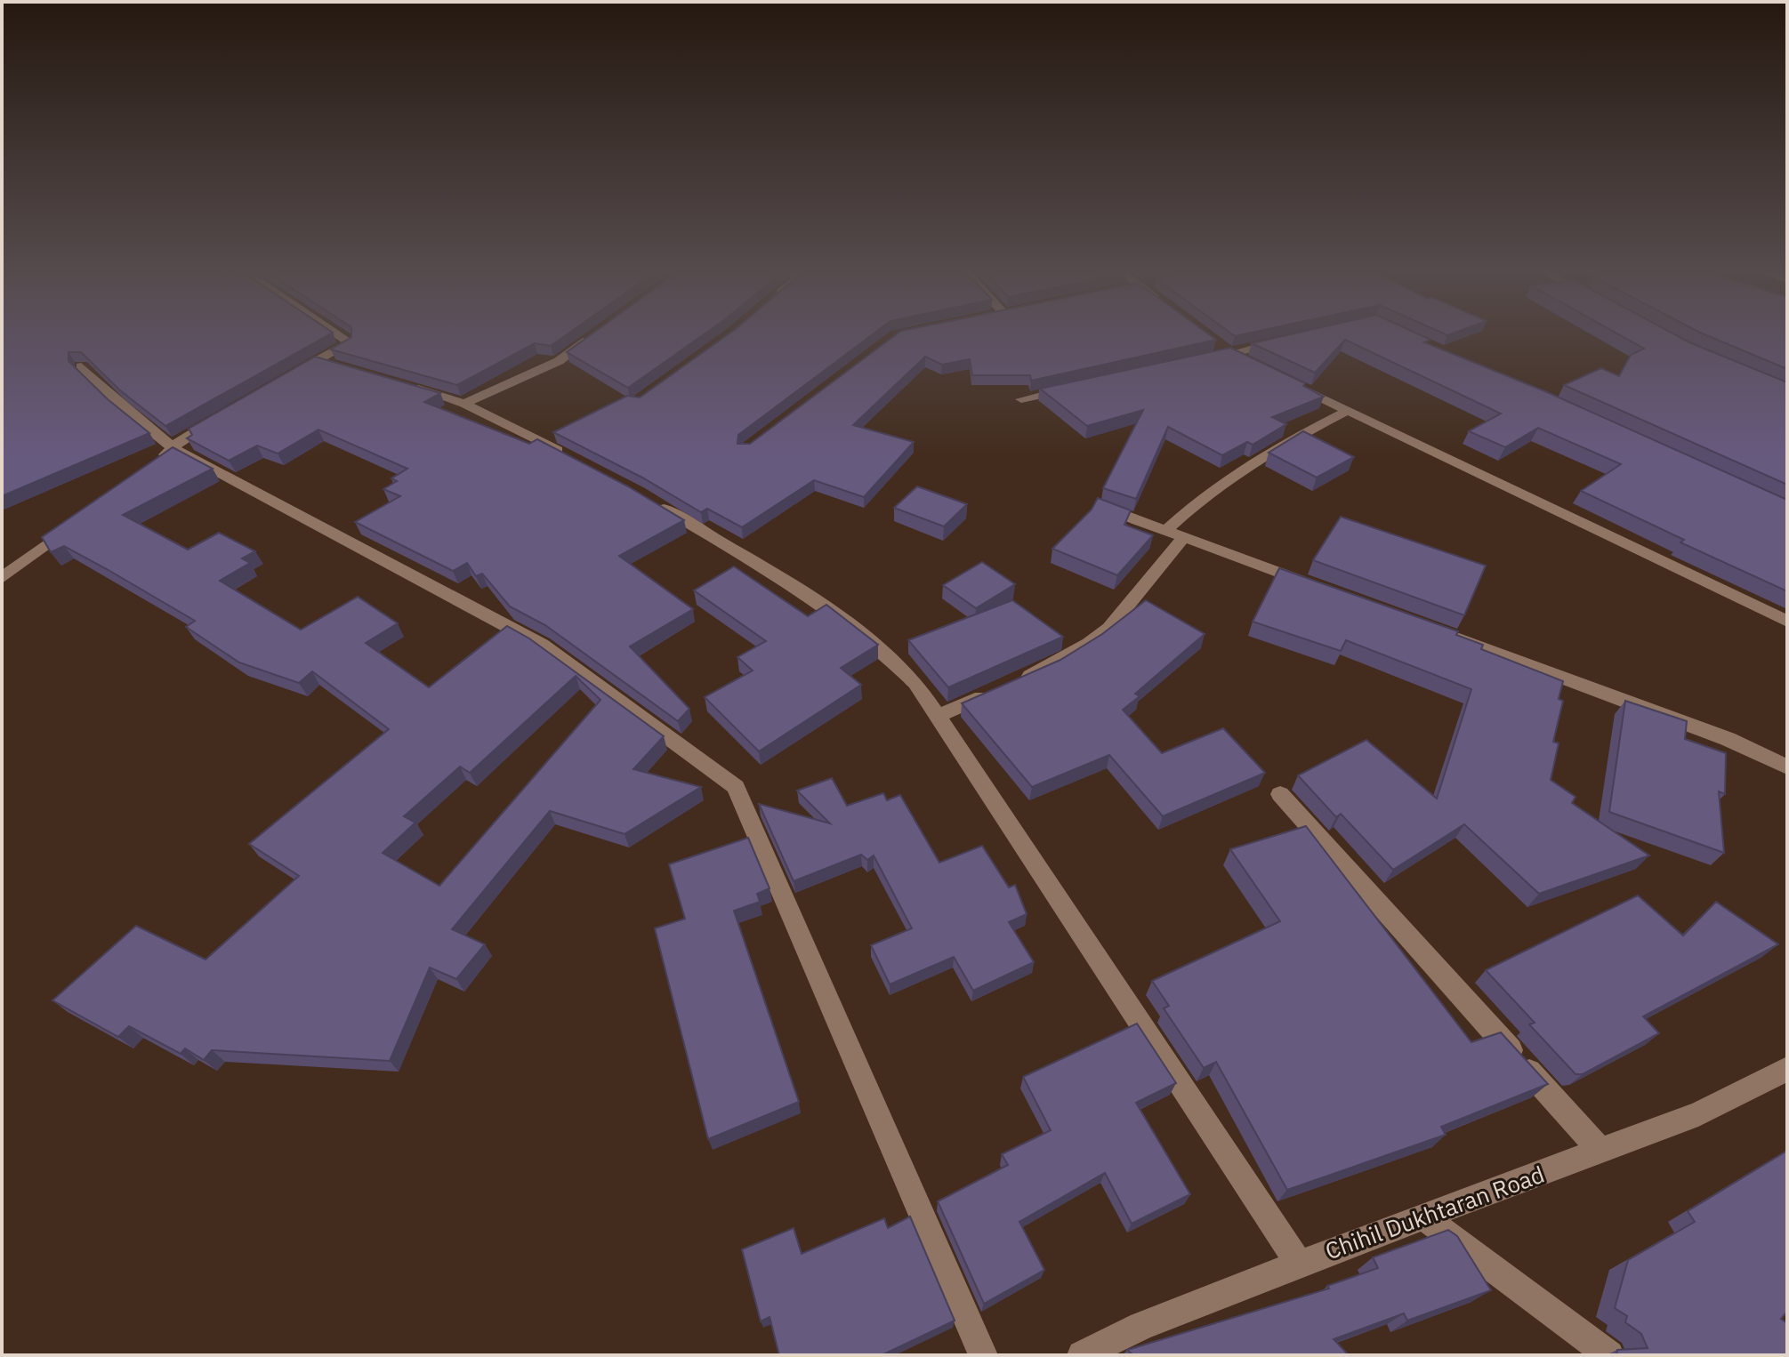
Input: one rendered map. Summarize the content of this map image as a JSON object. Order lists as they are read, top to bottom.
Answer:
{
  "streets": {
    "street": ["Chihil Dukhtaran Road"]
  }
}
